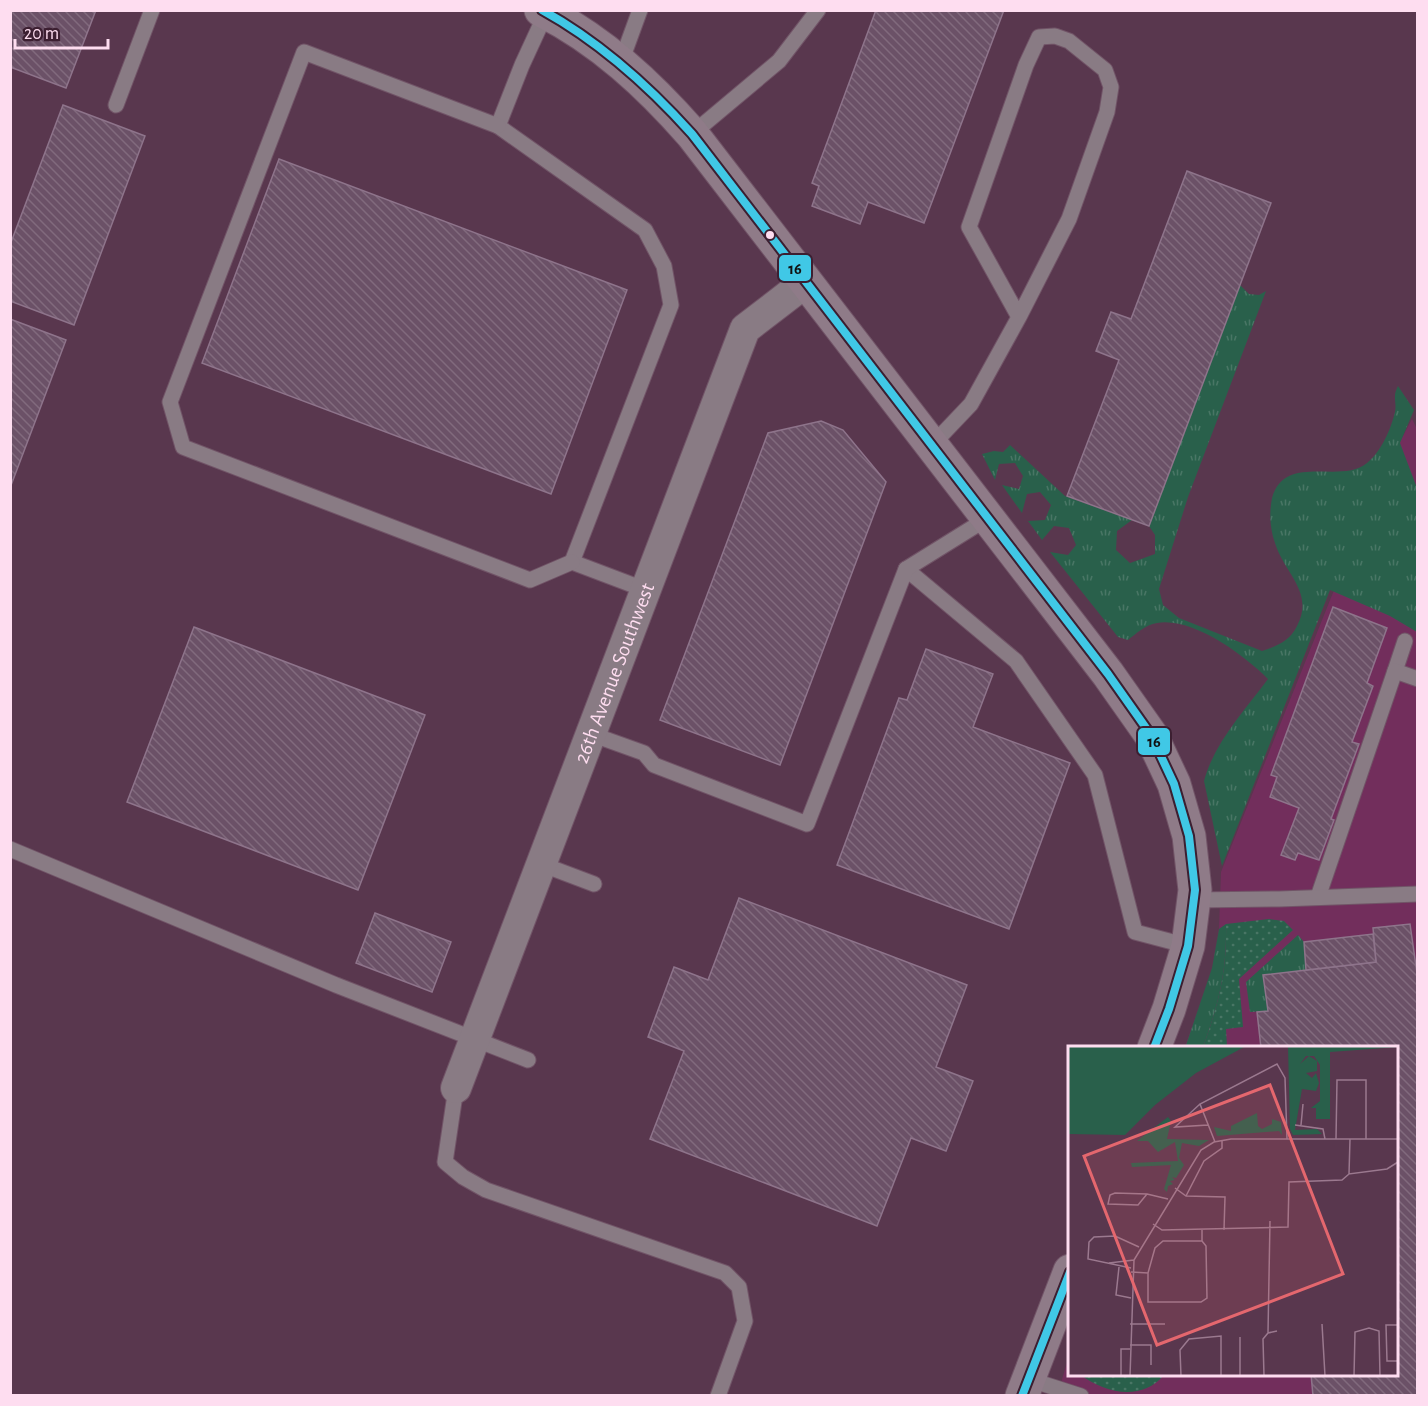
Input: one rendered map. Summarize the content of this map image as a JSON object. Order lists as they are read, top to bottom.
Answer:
{
  "streets": {
    "street": ["26th Avenue Southwest"]
  },
  "lines": ["transit line 16"],
  "scale_bar": "20 m"
}
